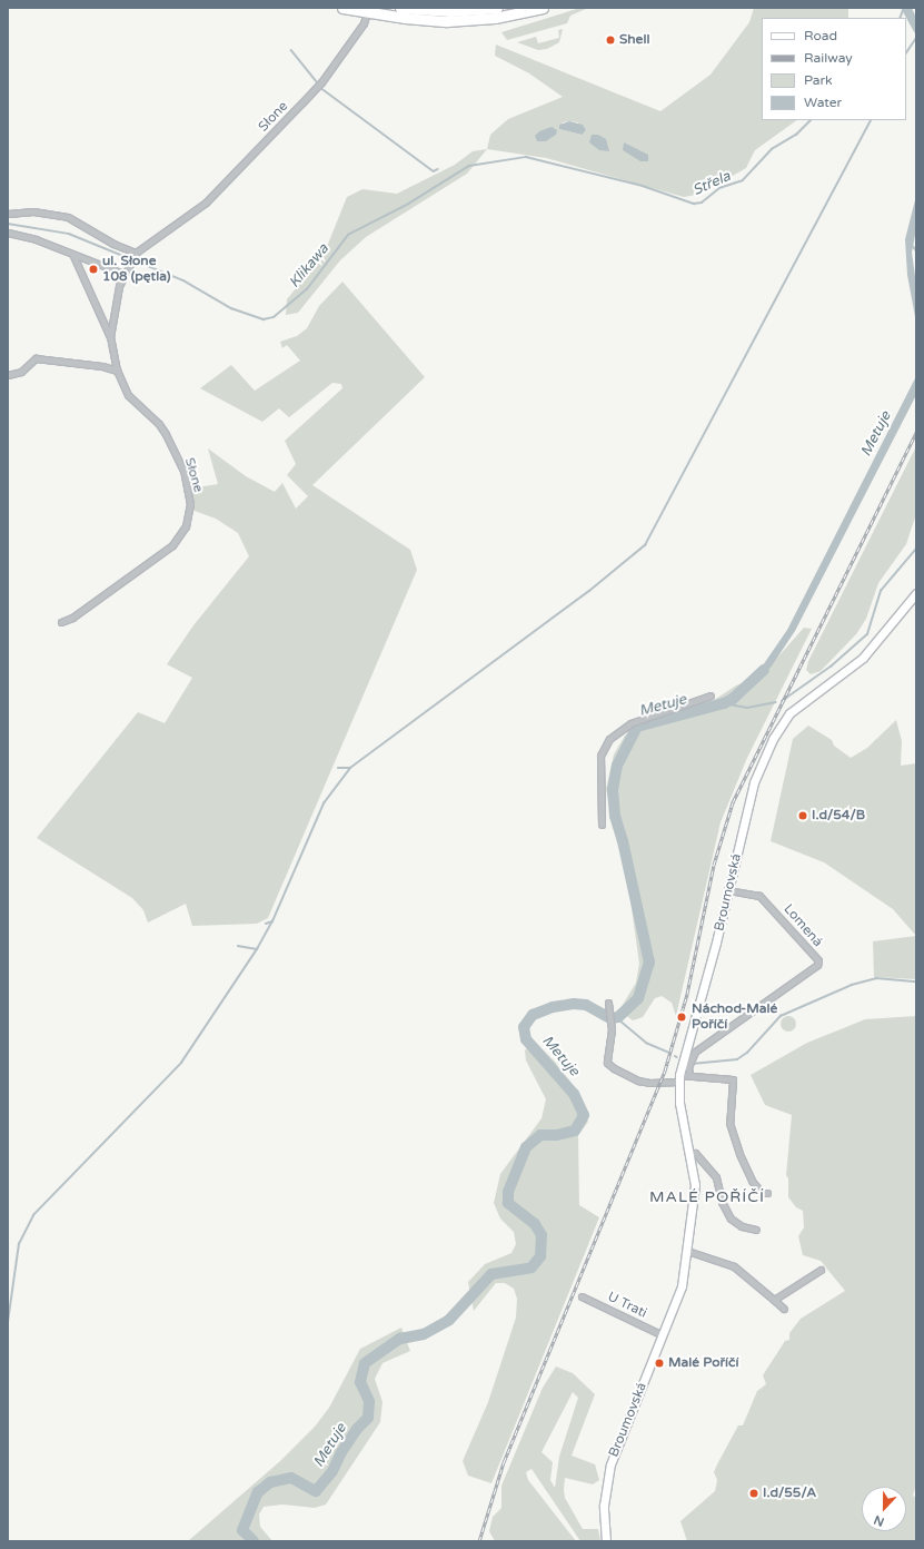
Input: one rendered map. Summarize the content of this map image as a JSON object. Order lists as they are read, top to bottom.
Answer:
{
  "streets": {
    "main road": ["Broumovská"],
    "street": ["Słone", "Lomená", "U Trati"]
  },
  "crossings": [
    ["Broumovská", "Lomená"],
    ["Broumovská", "U Trati"]
  ],
  "districts": ["MALÉ POŘÍČÍ"],
  "water": ["Střela", "Klikawa", "Metuje"],
  "places": [
    "Shell",
    "ul. Słone 108 (pętla)",
    "I.d/54/B",
    "Náchod-Malé Poříčí",
    "Malé Poříčí",
    "I.d/55/A"
  ],
  "legend": [
    "Road",
    "Railway",
    "Park",
    "Water"
  ],
  "north": "bottom"
}
